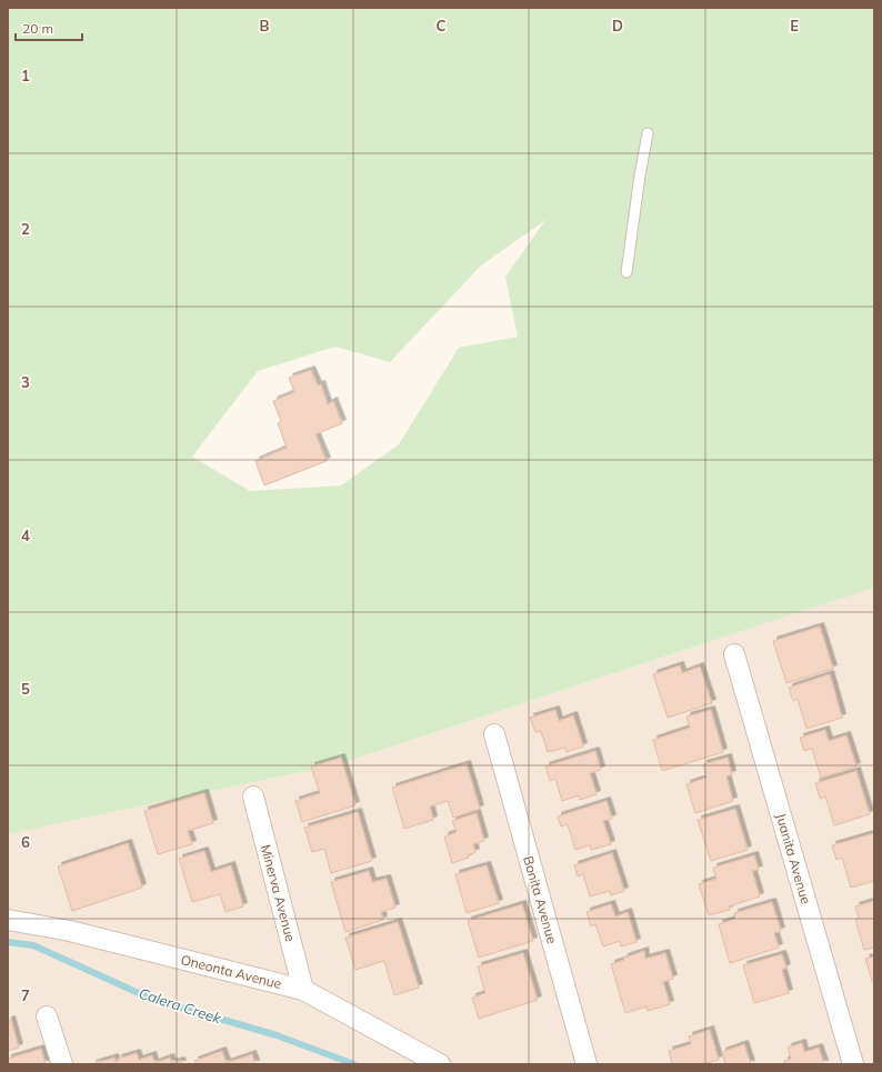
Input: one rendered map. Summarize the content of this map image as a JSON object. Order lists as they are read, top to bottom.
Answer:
{
  "streets": {
    "street": [
      "Juanita Avenue",
      "Minerva Avenue",
      "Bonita Avenue",
      "Oneonta Avenue"
    ]
  },
  "crossings": [
    ["Minerva Avenue", "Oneonta Avenue"]
  ],
  "water": ["Calera Creek"],
  "scale_bar": "20 m",
  "grid": {
    "columns": [
      "B",
      "C",
      "D",
      "E"
    ],
    "rows": [
      "1",
      "2",
      "3",
      "4",
      "5",
      "6",
      "7"
    ]
  }
}
